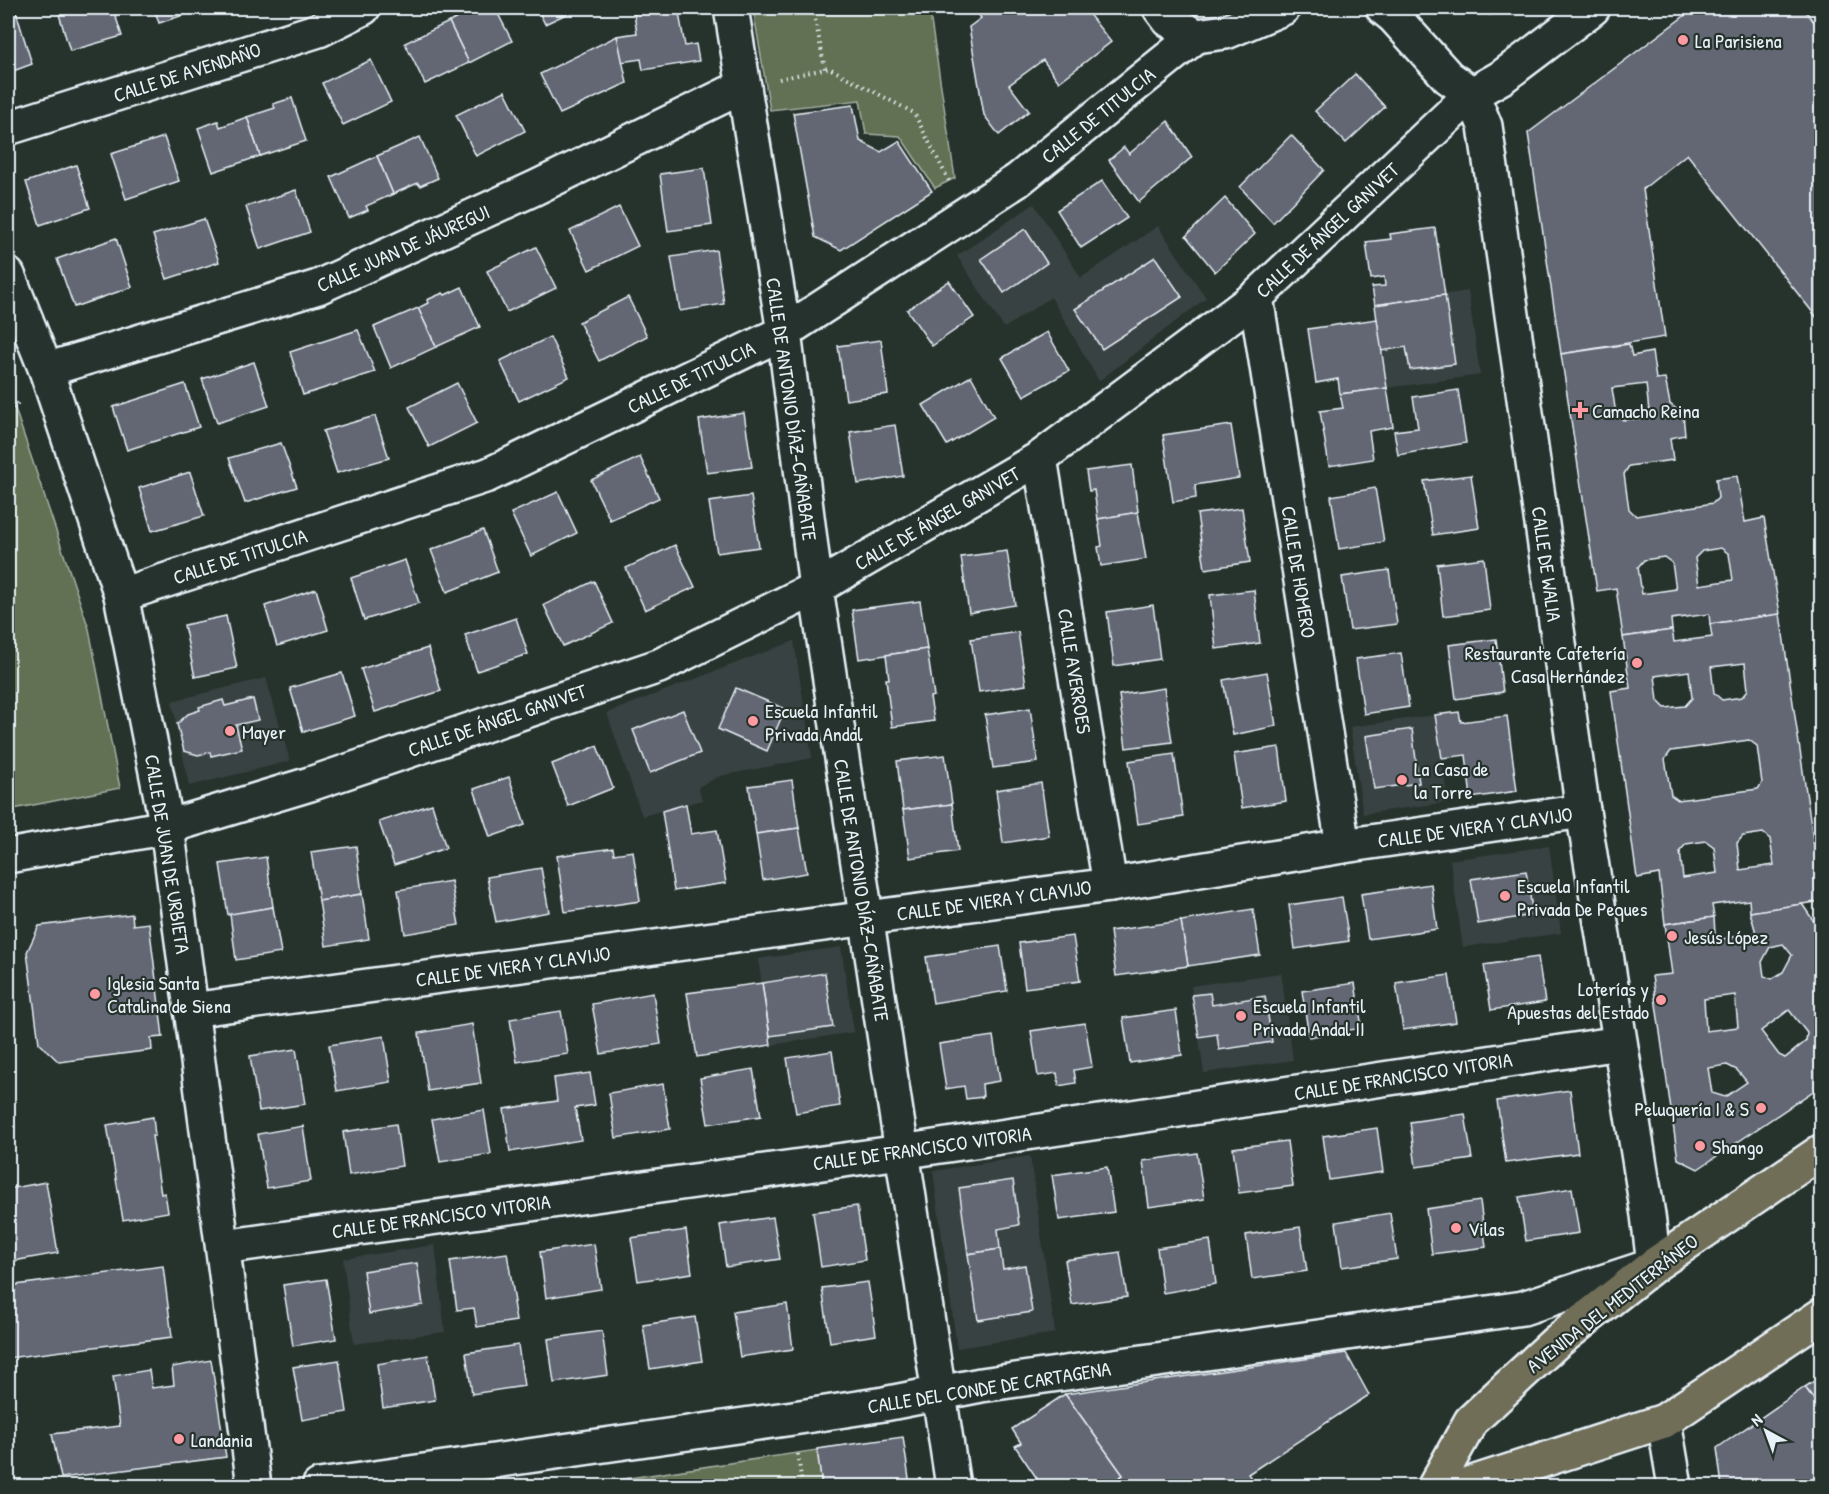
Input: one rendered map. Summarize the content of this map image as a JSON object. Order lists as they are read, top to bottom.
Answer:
{
  "streets": {
    "main road": ["AVENIDA DEL MEDITERRÁNEO"],
    "street": [
      "CALLE DE AVENDAÑO",
      "CALLE DE TITULCIA",
      "CALLE DE ÁNGEL GANIVET",
      "CALLE JUAN DE JÁUREGUI",
      "CALLE DE ANTONIO DÍAZ-CAÑABATE",
      "CALLE DE WALIA",
      "CALLE DE HOMERO",
      "CALLE AVERROES",
      "CALLE DE VIERA Y CLAVIJO",
      "CALLE DE JUAN DE URBIETA",
      "CALLE DE FRANCISCO VITORIA",
      "CALLE DEL CONDE DE CARTAGENA"
    ]
  },
  "crossings": [
    ["CALLE DE TITULCIA", "CALLE DE ANTONIO DÍAZ-CAÑABATE"],
    ["CALLE DE TITULCIA", "CALLE DE JUAN DE URBIETA"],
    ["CALLE DE ÁNGEL GANIVET", "CALLE DE ANTONIO DÍAZ-CAÑABATE"],
    ["CALLE DE ÁNGEL GANIVET", "CALLE DE WALIA"],
    ["CALLE DE ÁNGEL GANIVET", "CALLE DE HOMERO"],
    ["CALLE DE ÁNGEL GANIVET", "CALLE AVERROES"],
    ["CALLE DE ÁNGEL GANIVET", "CALLE DE JUAN DE URBIETA"],
    ["CALLE JUAN DE JÁUREGUI", "CALLE DE ANTONIO DÍAZ-CAÑABATE"],
    ["CALLE JUAN DE JÁUREGUI", "CALLE DE JUAN DE URBIETA"],
    ["CALLE DE ANTONIO DÍAZ-CAÑABATE", "CALLE DE VIERA Y CLAVIJO"],
    ["CALLE DE ANTONIO DÍAZ-CAÑABATE", "CALLE DE FRANCISCO VITORIA"],
    ["CALLE DE ANTONIO DÍAZ-CAÑABATE", "CALLE DEL CONDE DE CARTAGENA"],
    ["CALLE DE WALIA", "CALLE DE VIERA Y CLAVIJO"],
    ["CALLE DE WALIA", "CALLE DE FRANCISCO VITORIA"],
    ["CALLE DE WALIA", "AVENIDA DEL MEDITERRÁNEO"],
    ["CALLE DE WALIA", "CALLE DEL CONDE DE CARTAGENA"],
    ["CALLE DE HOMERO", "CALLE DE VIERA Y CLAVIJO"],
    ["CALLE AVERROES", "CALLE DE VIERA Y CLAVIJO"],
    ["CALLE DE VIERA Y CLAVIJO", "CALLE DE JUAN DE URBIETA"],
    ["CALLE DE JUAN DE URBIETA", "CALLE DE FRANCISCO VITORIA"],
    ["AVENIDA DEL MEDITERRÁNEO", "CALLE DEL CONDE DE CARTAGENA"]
  ],
  "places": {
    "other": [
      "La Parisiena",
      "Restaurante Cafetería Casa Hernández",
      "Escuela Infantil Privada Andal",
      "Mayer",
      "La Casa de la Torre",
      "Escuela Infantil Privada De Peques",
      "Jesús López",
      "Iglesia Santa Catalina de Siena",
      "Loterías y Apuestas del Estado",
      "Escuela Infantil Privada Andal II",
      "Peluquería I & S",
      "Shango",
      "Vilas",
      "Landania"
    ],
    "health": ["Camacho Reina"]
  },
  "north": "top left"
}
